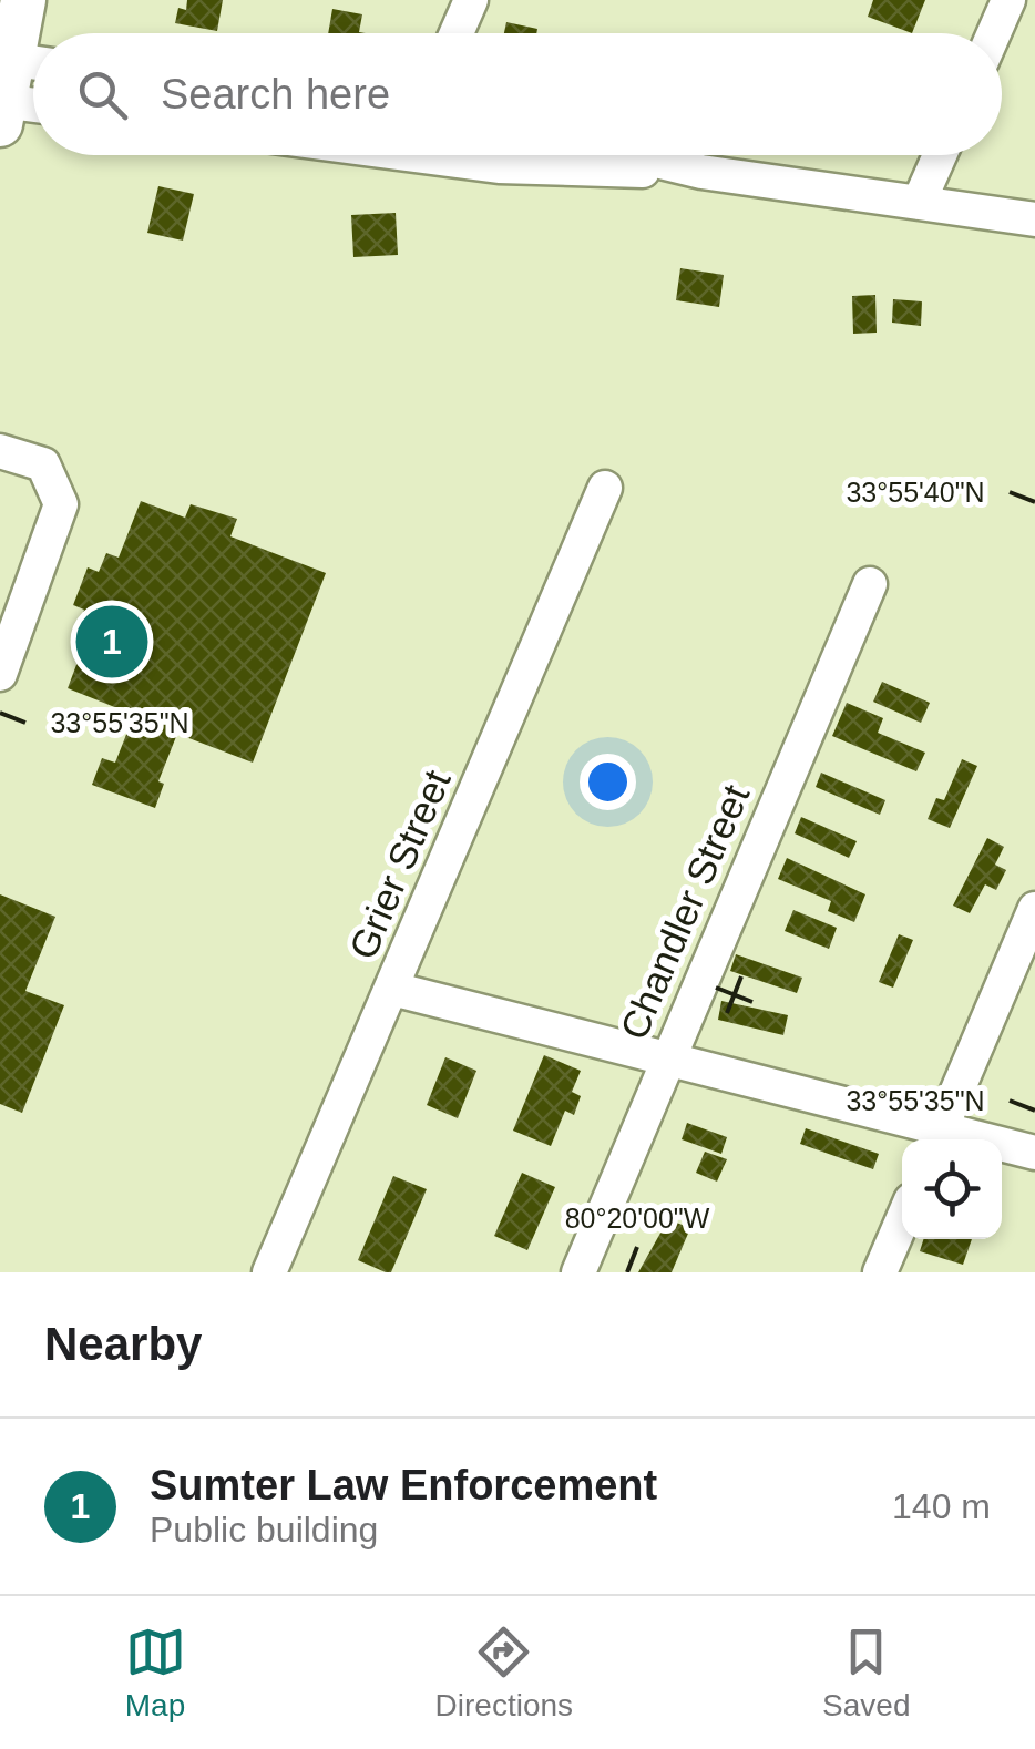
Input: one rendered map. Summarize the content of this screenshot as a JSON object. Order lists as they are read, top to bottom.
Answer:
{
  "streets": {
    "street": ["Grier Street", "Chandler Street"]
  },
  "page": {
    "search": "Search here",
    "pins": "1",
    "heading": "Nearby",
    "list": [
      {
        "mark": "1",
        "name": "Sumter Law Enforcement",
        "note": "Public building",
        "value": "140 m"
      }
    ],
    "nav": ["Map", "Directions", "Saved"]
  },
  "coordinates": ["33°55'40\"N", "33°55'35\"N", "80°20'00\"W"]
}
